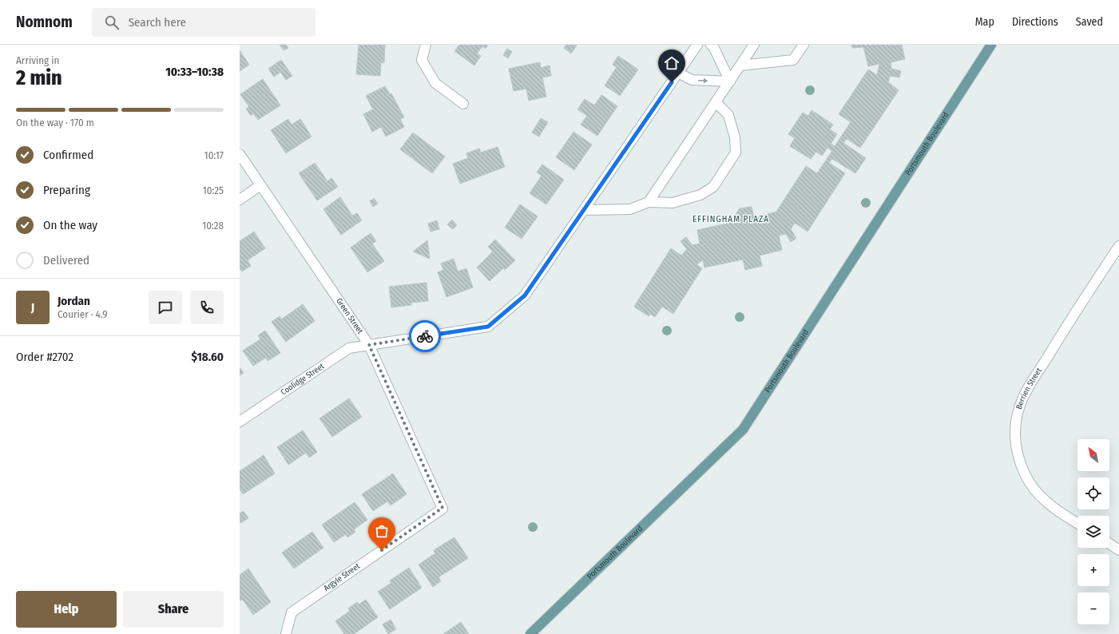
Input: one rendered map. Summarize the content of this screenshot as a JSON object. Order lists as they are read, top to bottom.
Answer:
{
  "streets": {
    "main road": ["Portsmouth Boulevard"],
    "street": [
      "Green Street",
      "Coolidge Street",
      "Berrien Street",
      "Argyle Street"
    ]
  },
  "crossings": [
    ["Green Street", "Coolidge Street"],
    ["Green Street", "Argyle Street"]
  ],
  "districts": ["EFFINGHAM PLAZA"],
  "north": "top left",
  "page": {
    "header": "Nomnom",
    "search": "Search here",
    "nav": ["Map", "Directions", "Saved"],
    "heading": ["2 min", "Arriving in", "10:33–10:38"],
    "panel": [
      "Jordan",
      "Courier · 4.9",
      "Order #2702",
      "$18.60"
    ],
    "bar": "On the way · 170 m",
    "list": [
      ["Confirmed", "10:17"],
      ["Preparing", "10:25"],
      ["On the way", "10:28"],
      "Delivered"
    ],
    "round": "J",
    "map_buttons": ["+", "−"],
    "buttons": ["Help", "Share"]
  }
}
